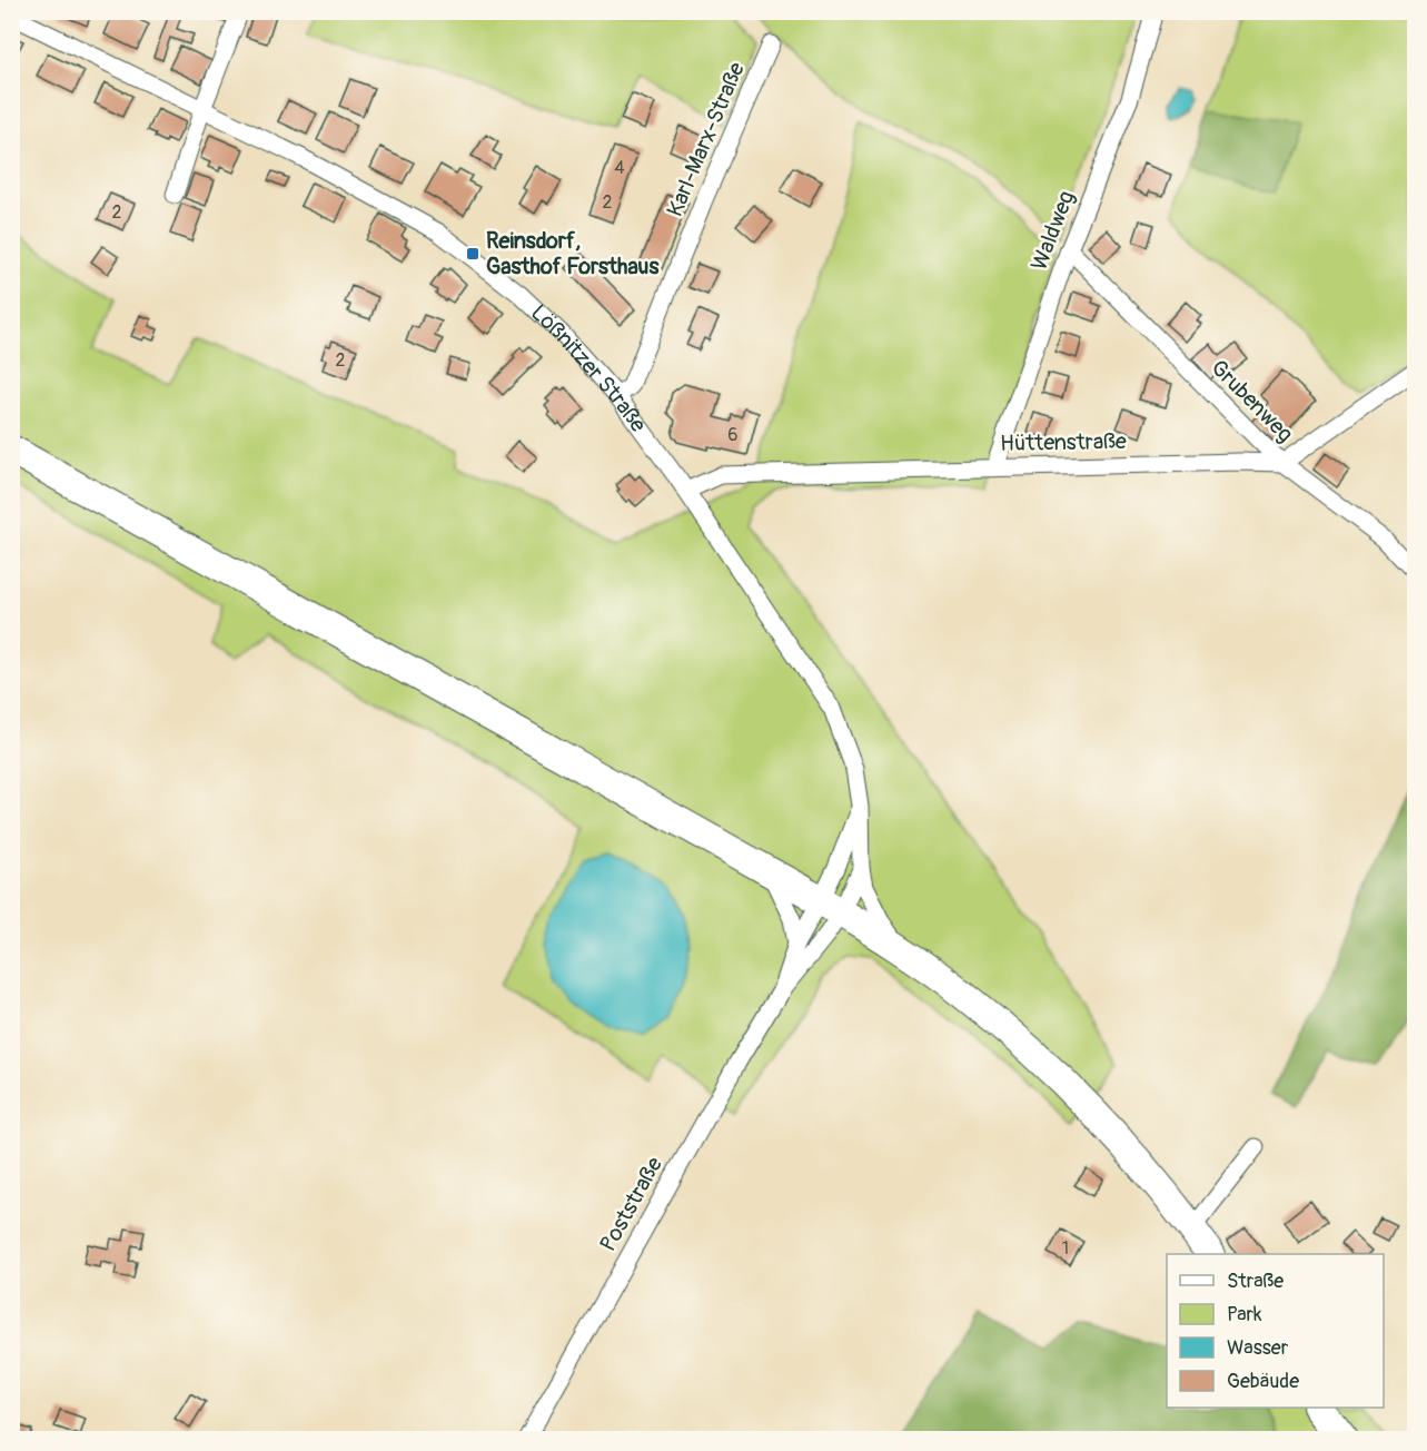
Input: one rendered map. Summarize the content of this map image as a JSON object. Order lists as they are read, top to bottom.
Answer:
{
  "streets": {
    "street": [
      "Karl-Marx-Straße",
      "Waldweg",
      "Lößnitzer Straße",
      "Grubenweg",
      "Hüttenstraße",
      "Poststraße"
    ]
  },
  "crossings": [
    ["Karl-Marx-Straße", "Lößnitzer Straße"],
    ["Waldweg", "Grubenweg"],
    ["Waldweg", "Hüttenstraße"],
    ["Lößnitzer Straße", "Hüttenstraße"],
    ["Lößnitzer Straße", "Poststraße"],
    ["Grubenweg", "Hüttenstraße"]
  ],
  "places": {
    "transit": ["Reinsdorf, Gasthof Forsthaus"]
  },
  "house_numbers": [
    "4",
    "2",
    "2",
    "2",
    "6",
    "1"
  ],
  "legend": [
    "Straße",
    "Park",
    "Wasser",
    "Gebäude"
  ]
}
